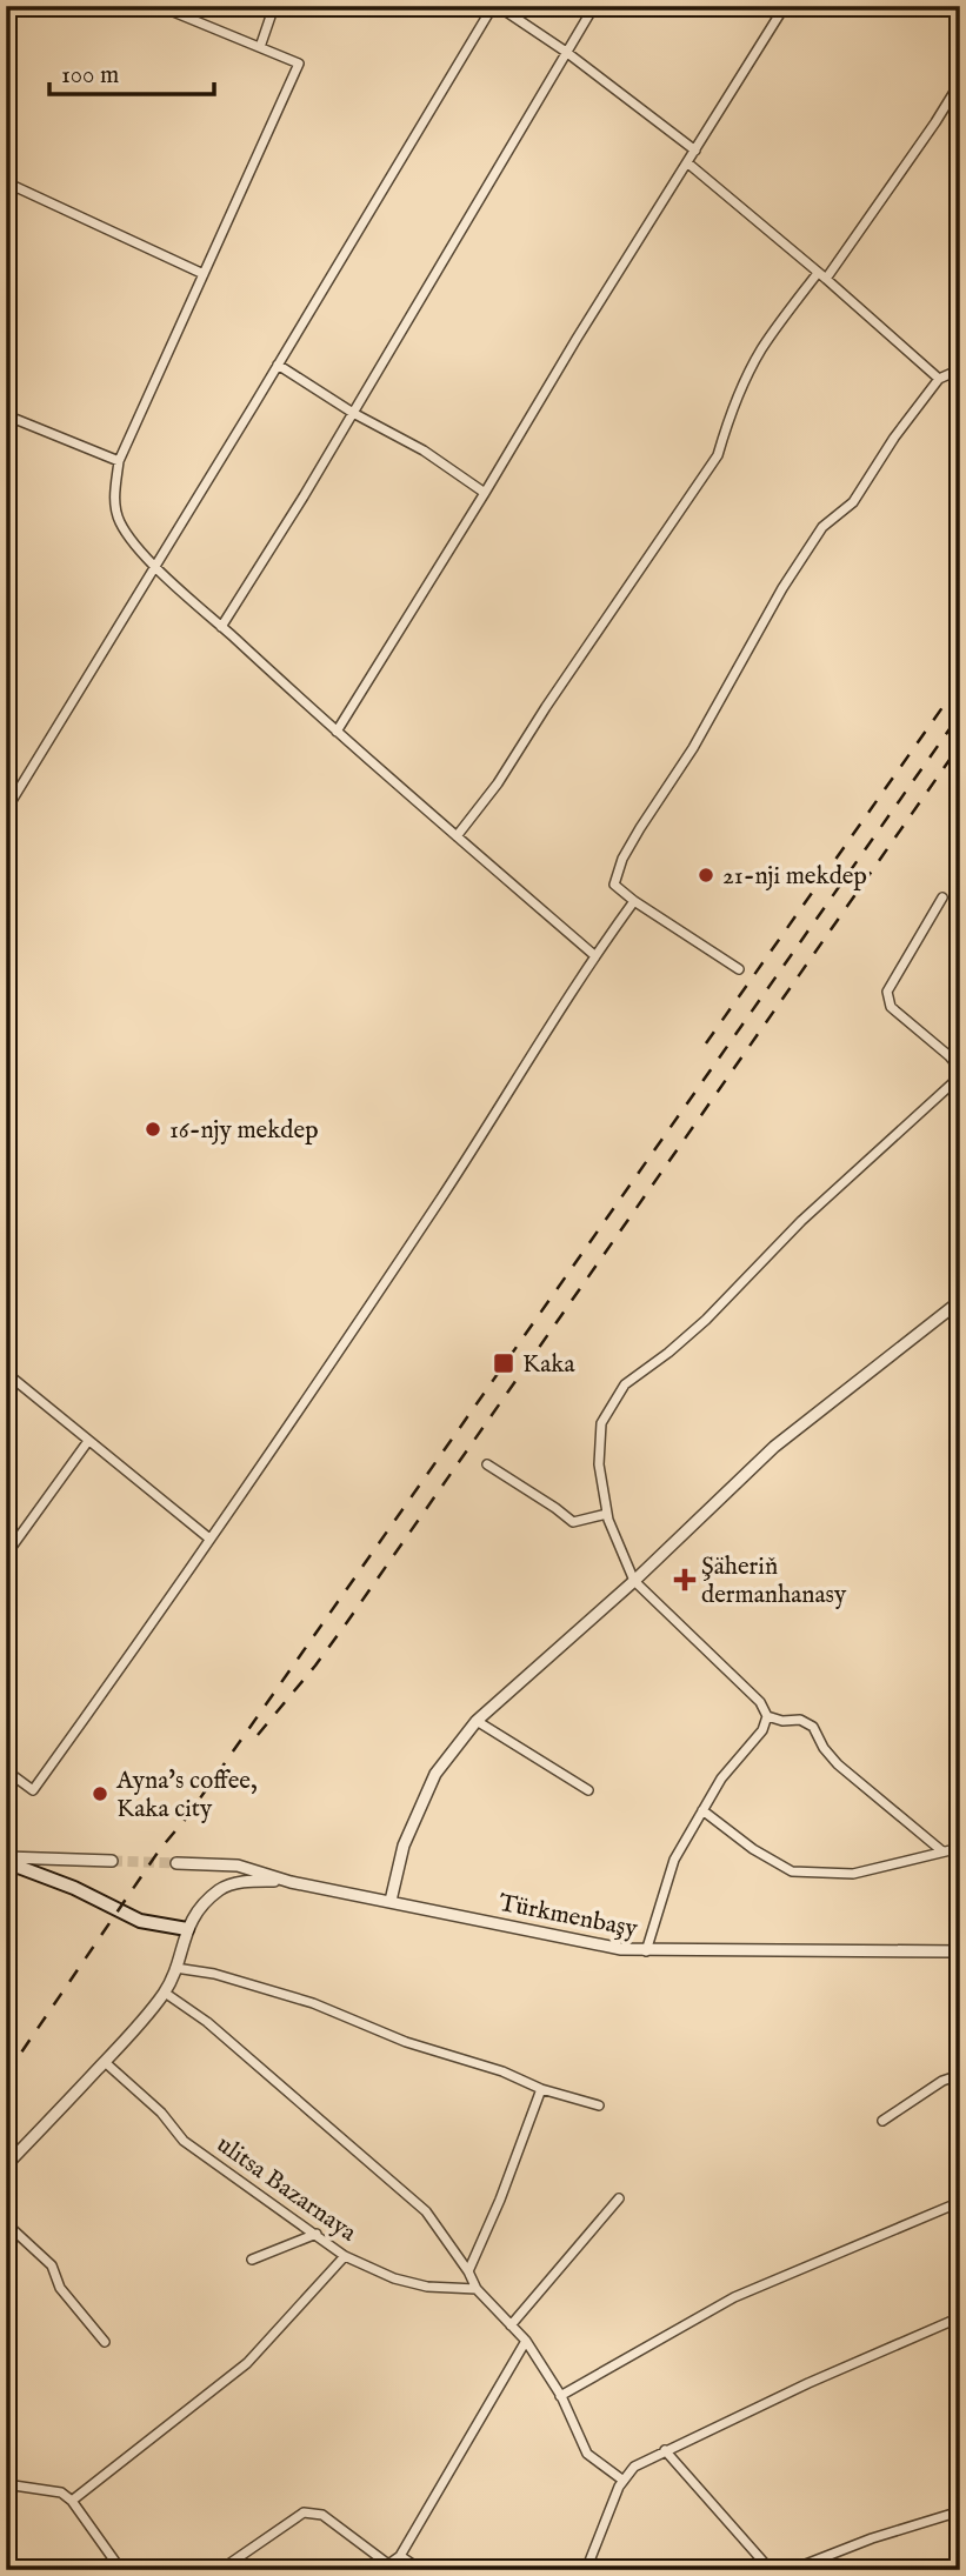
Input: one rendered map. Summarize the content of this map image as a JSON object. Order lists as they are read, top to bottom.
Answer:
{
  "streets": {
    "street": ["Türkmenbaşy", "ulitsa Bazarnaya"]
  },
  "places": {
    "other": ["21-nji mekdep", "16-njy mekdep", "Ayna's coffee, Kaka city"],
    "transit": ["Kaka"],
    "health": ["Şäheriň dermanhanasy"]
  },
  "scale_bar": "100 m"
}
